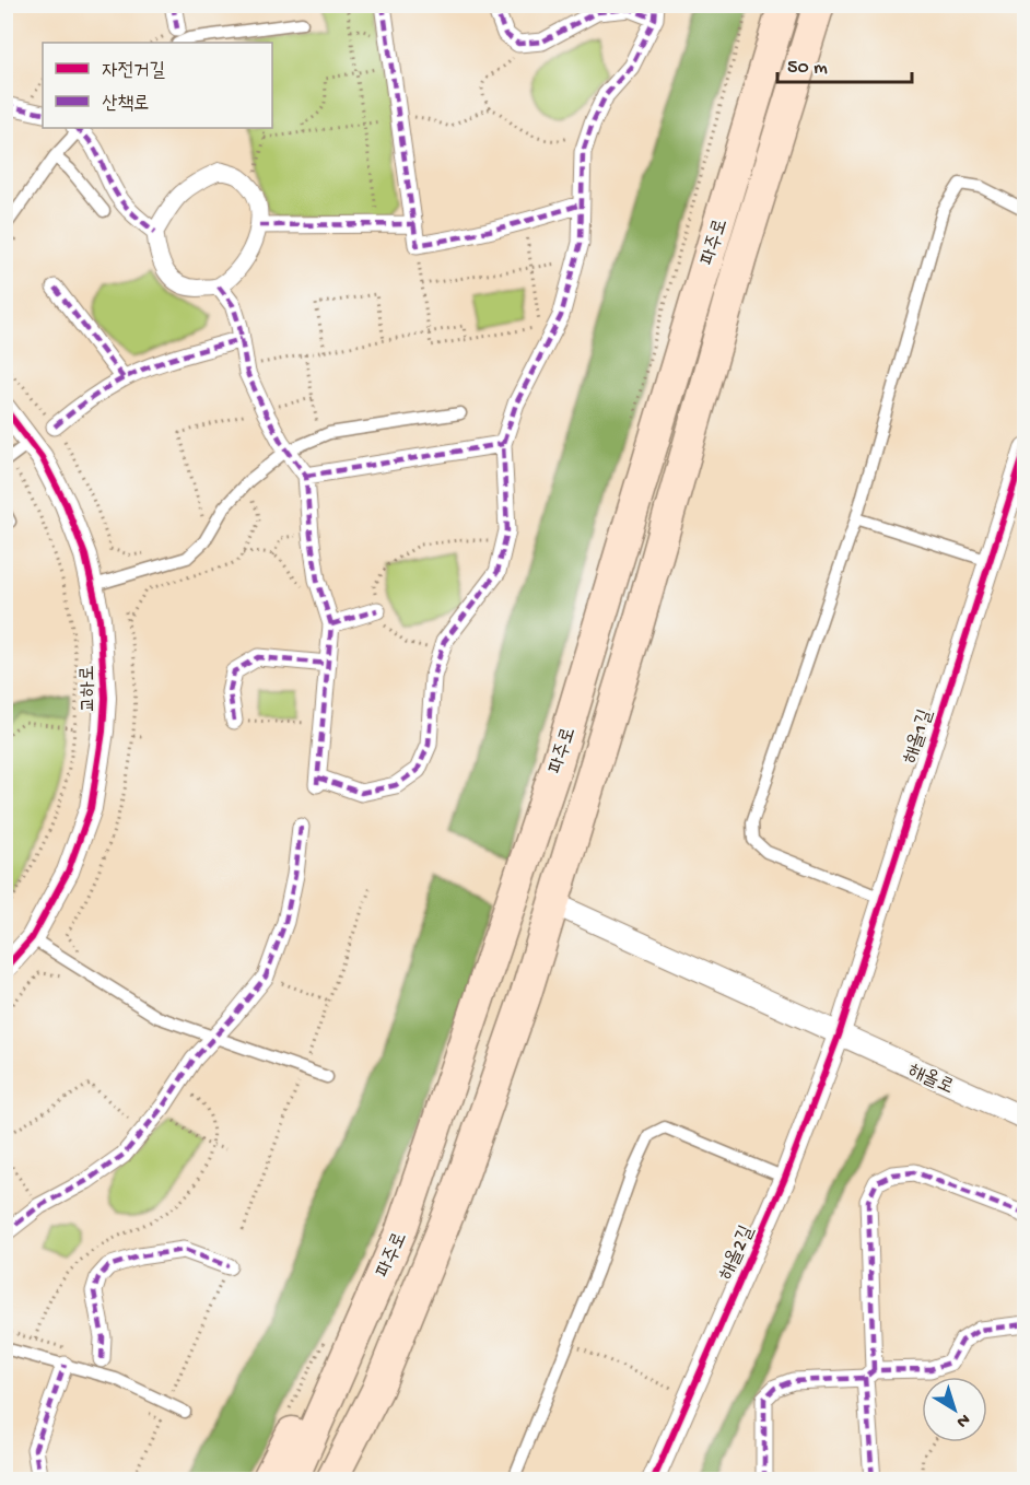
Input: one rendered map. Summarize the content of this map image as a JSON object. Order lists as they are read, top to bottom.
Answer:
{
  "streets": {
    "main road": ["파주로"],
    "street": [
      "교하로",
      "해올1길",
      "해올로",
      "해올2길"
    ]
  },
  "crossings": [
    ["파주로", "해올로"],
    ["해올1길", "해올로"],
    ["해올1길", "해올2길"],
    ["해올로", "해올2길"]
  ],
  "legend": ["자전거길", "산책로"],
  "scale_bar": "50 m",
  "north": "bottom right"
}
